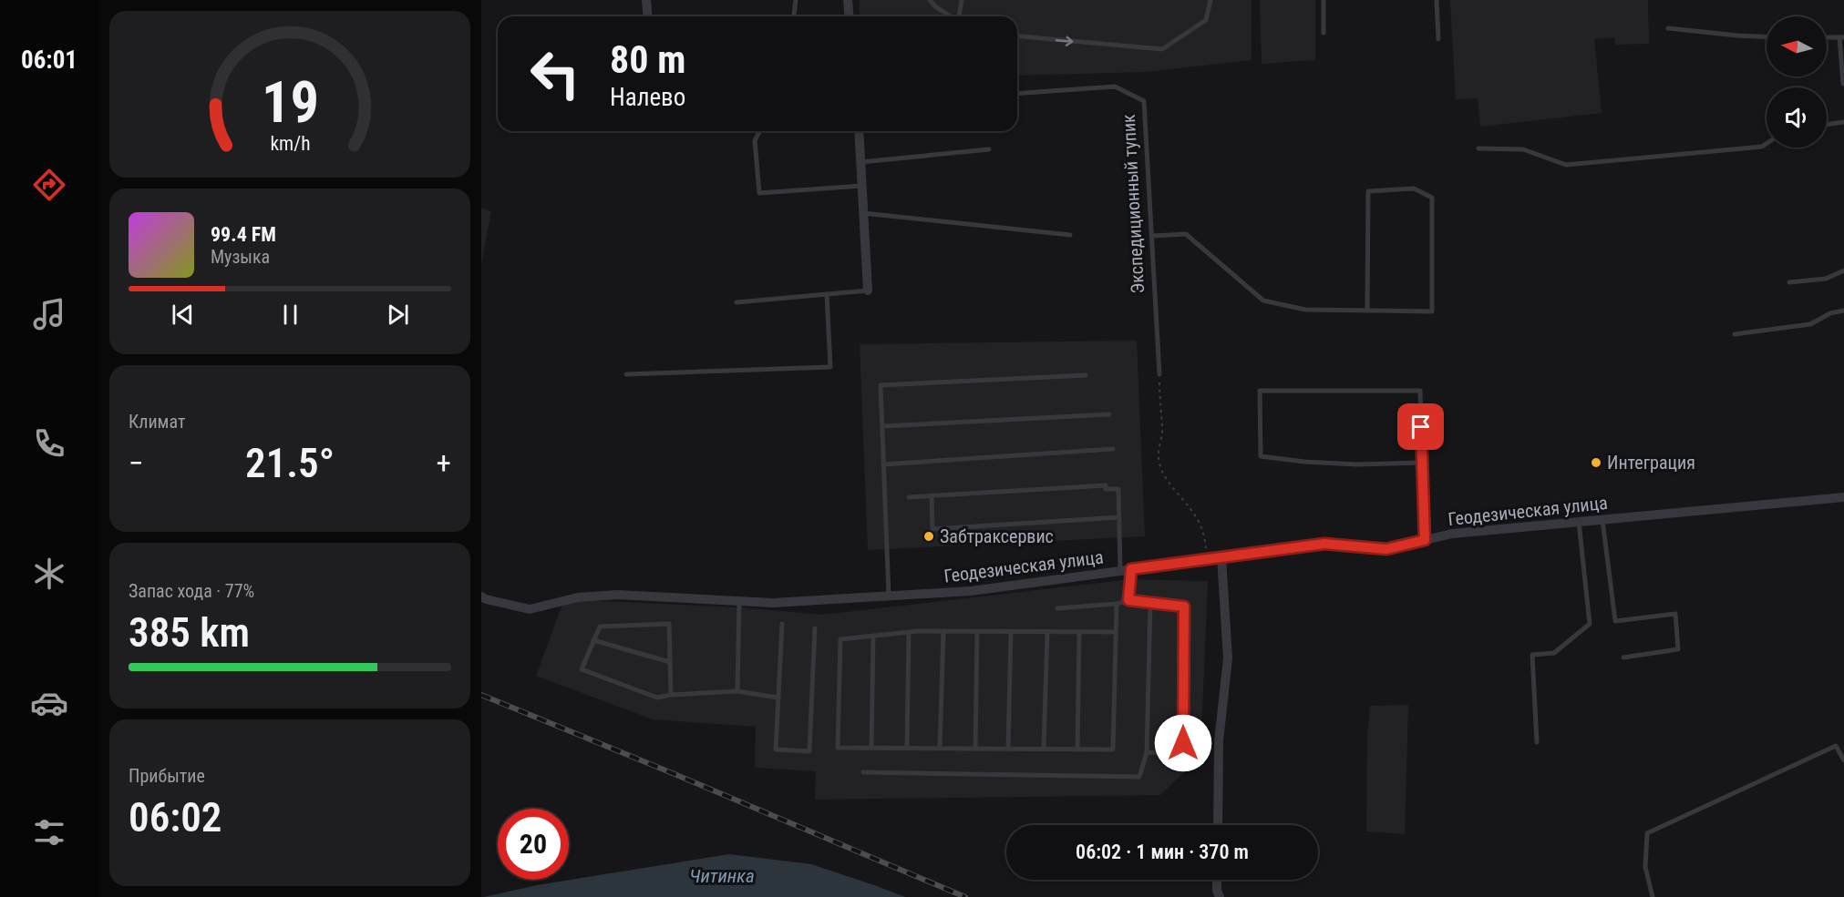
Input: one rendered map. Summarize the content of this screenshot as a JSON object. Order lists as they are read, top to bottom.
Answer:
{
  "streets": {
    "street": ["Геодезическая улица"],
    "lane": ["Экспедиционный тупик"]
  },
  "water": ["Читинка"],
  "places": ["Интеграция", "Забтраксервис"],
  "north": "left",
  "page": {
    "tabs": "06:01",
    "turn": ["80 m", "Налево"],
    "song": ["99.4 FM", "Музыка"],
    "tile": [
      "Климат",
      ["Запас хода · 77%", "385 km"],
      ["Прибытие", "06:02"]
    ],
    "heat": ["−", "21.5°", "+"],
    "limit": "20",
    "trip": "06:02 · 1 мин · 370 m",
    "gauge": ["19", "km/h"]
  }
}
